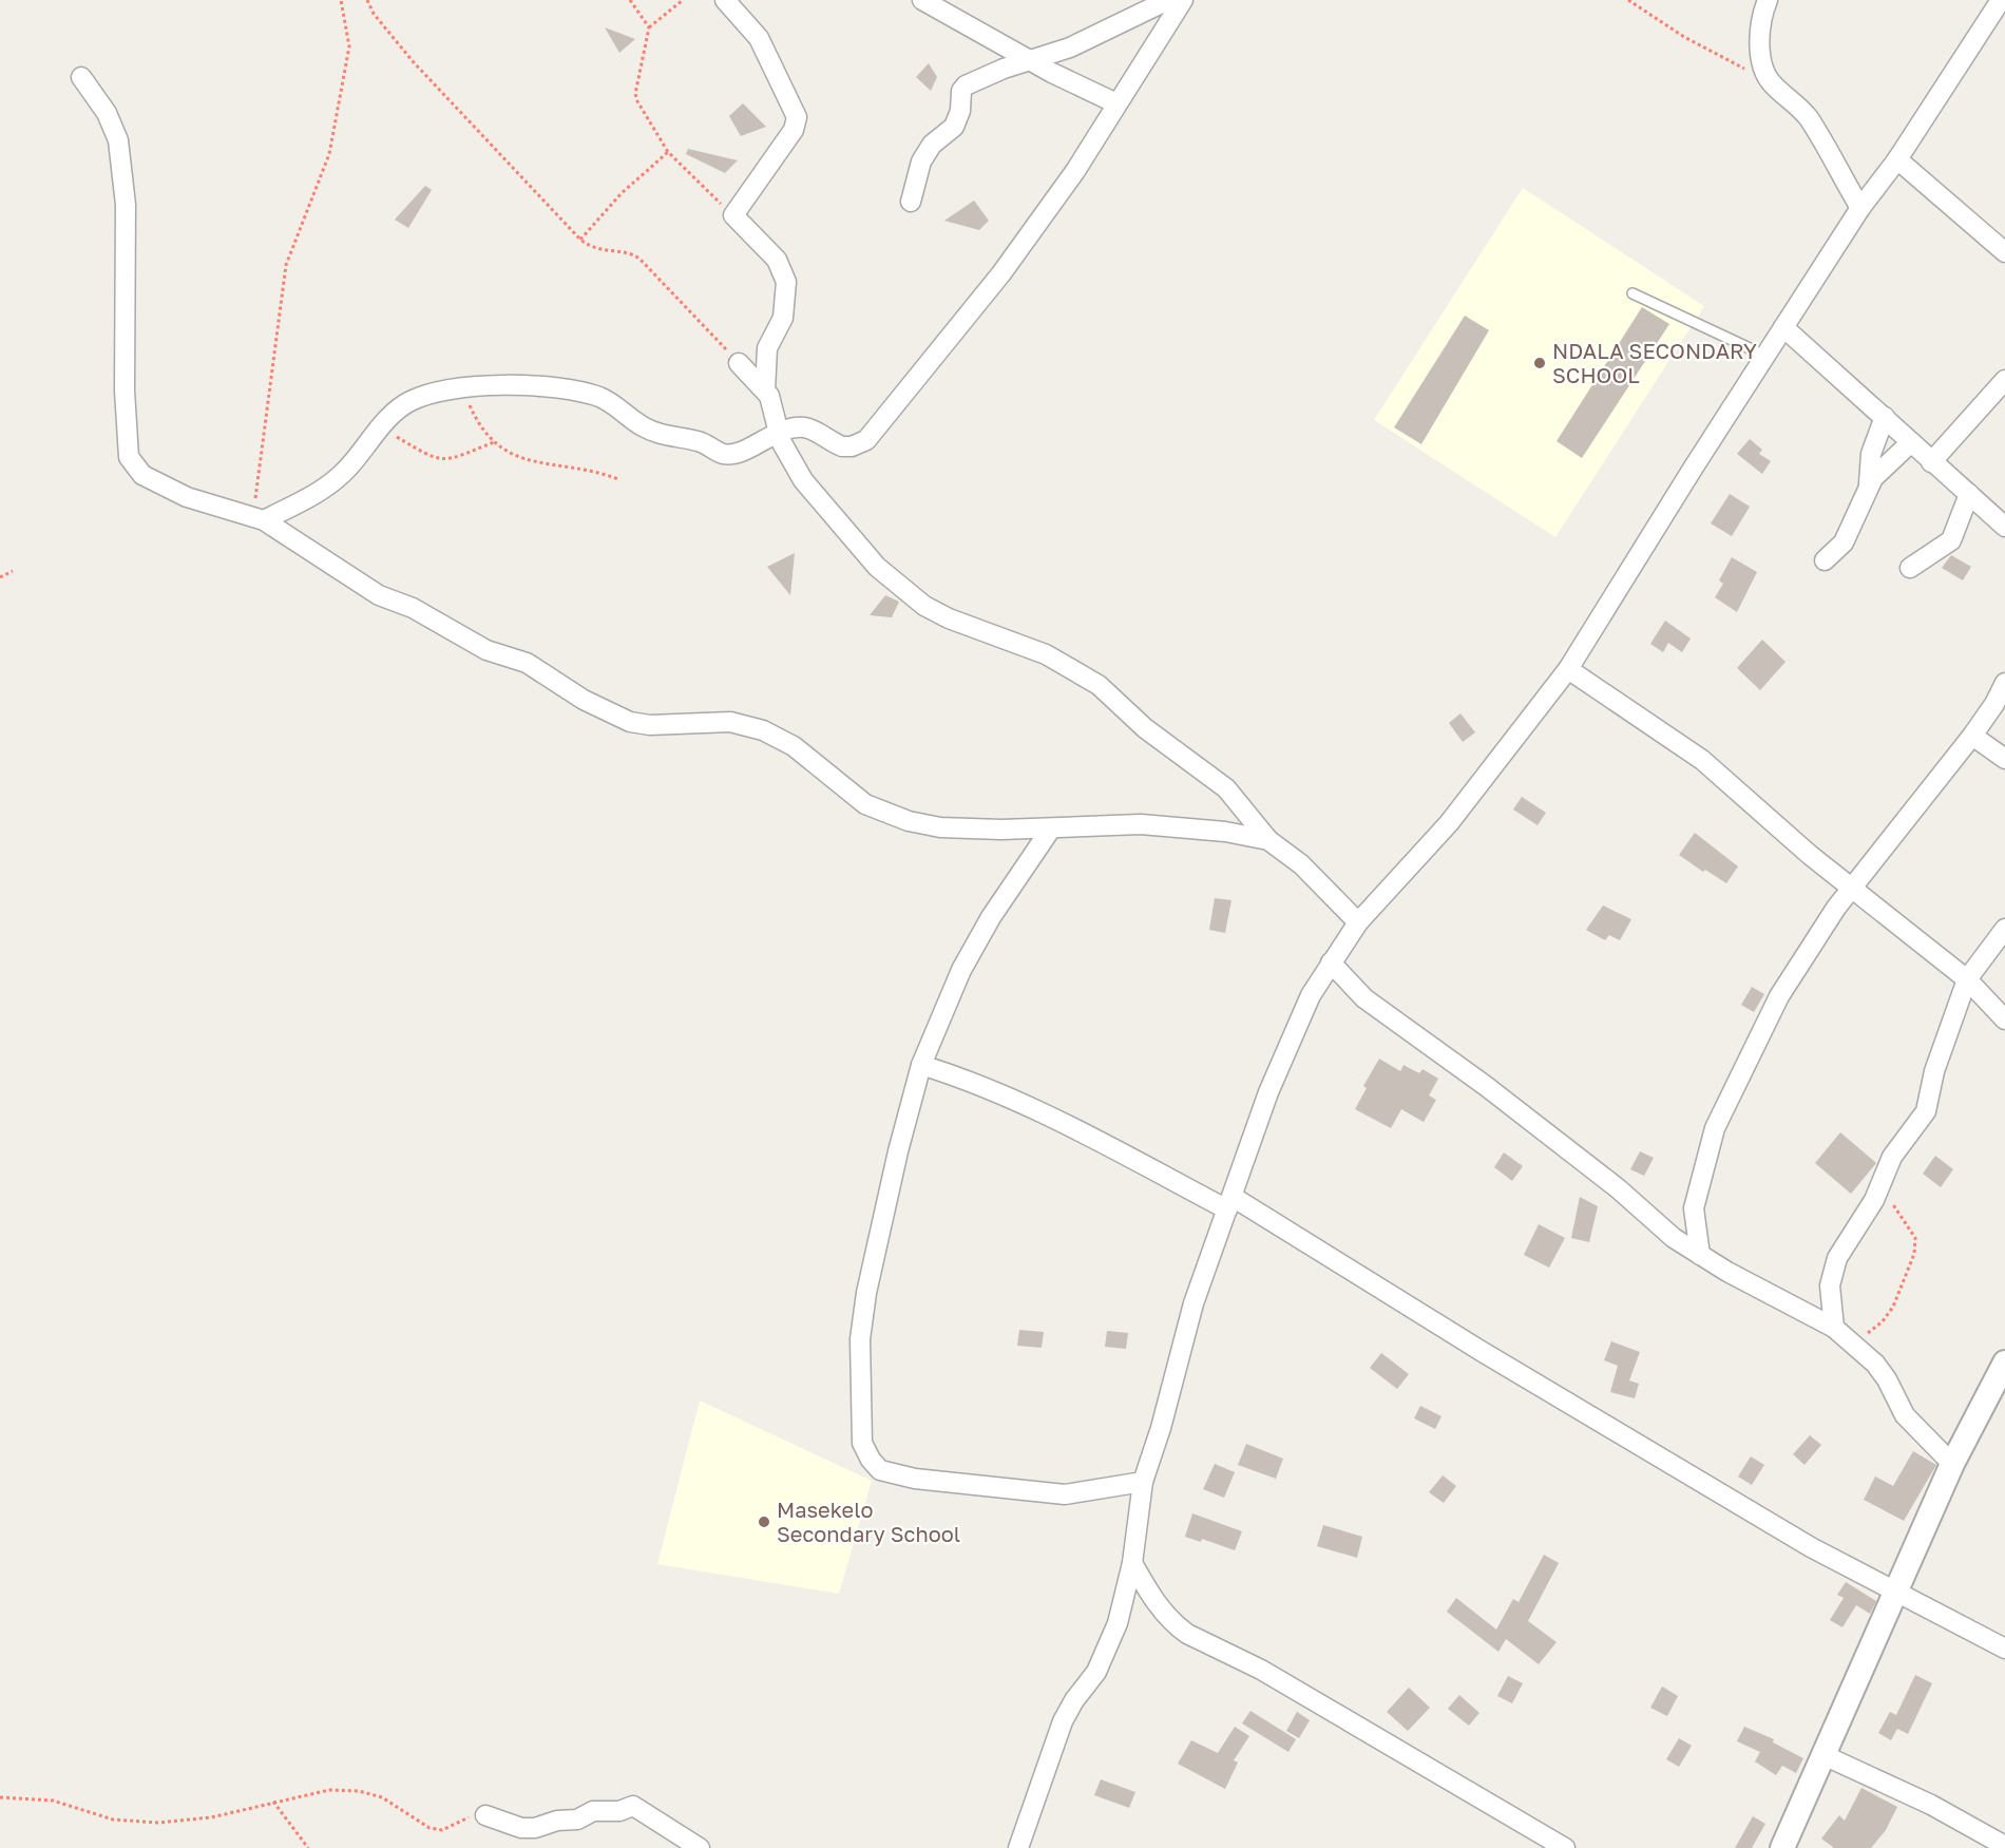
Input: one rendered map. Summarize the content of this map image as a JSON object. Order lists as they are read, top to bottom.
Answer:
{
  "places": ["NDALA SECONDARY SCHOOL", "Masekelo Secondary School"]
}
